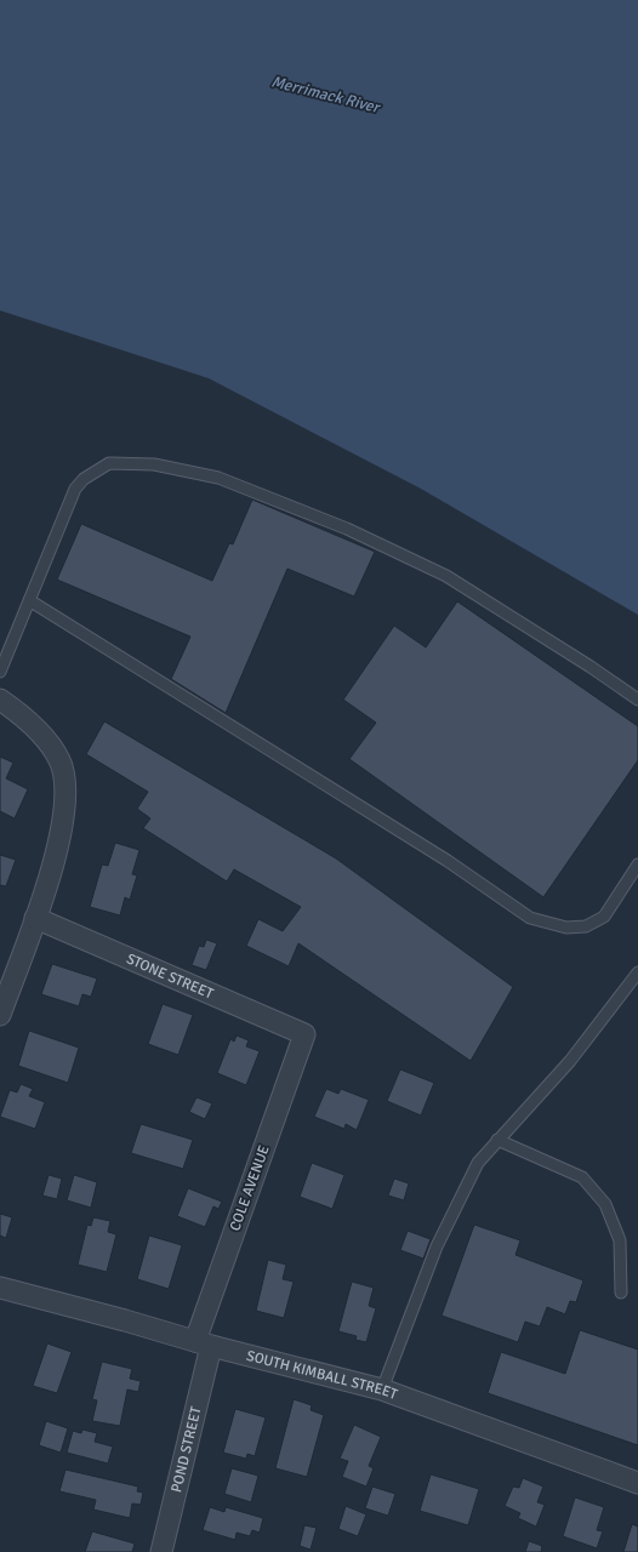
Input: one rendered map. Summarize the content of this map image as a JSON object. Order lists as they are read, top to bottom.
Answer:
{
  "streets": {
    "street": [
      "STONE STREET",
      "COLE AVENUE",
      "SOUTH KIMBALL STREET",
      "POND STREET"
    ]
  },
  "crossings": [
    ["STONE STREET", "COLE AVENUE"],
    ["COLE AVENUE", "SOUTH KIMBALL STREET"],
    ["COLE AVENUE", "POND STREET"],
    ["SOUTH KIMBALL STREET", "POND STREET"]
  ],
  "water": ["Merrimack River"]
}
